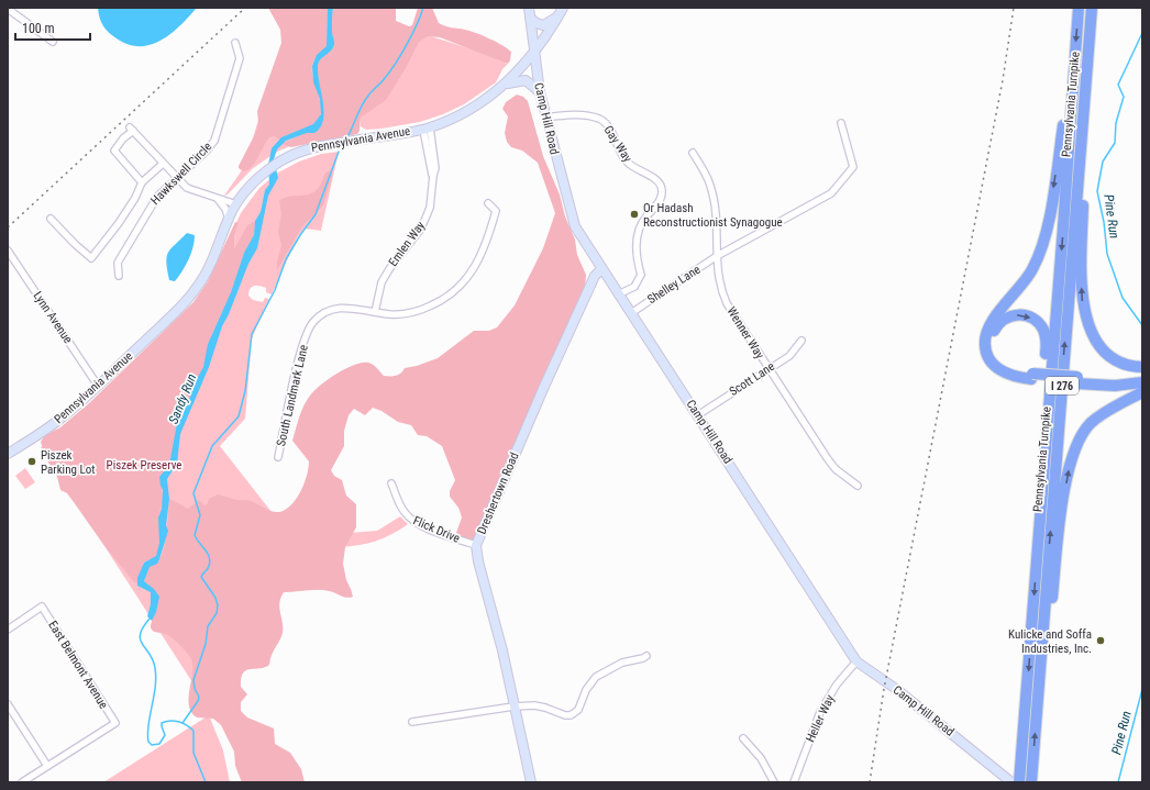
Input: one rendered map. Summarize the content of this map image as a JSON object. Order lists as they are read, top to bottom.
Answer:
{
  "streets": {
    "highway": ["Pennsylvania Turnpike", "I 276"],
    "street": [
      "Camp Hill Road",
      "Pennsylvania Avenue",
      "Gay Way",
      "Hawkswell Circle",
      "Emlen Way",
      "Shelley Lane",
      "Lynn Avenue",
      "Wenner Way",
      "Scott Lane",
      "South Landmark Lane",
      "Dreshertown Road",
      "Flick Drive",
      "East Belmont Avenue",
      "Heller Way"
    ]
  },
  "crossings": [
    ["Camp Hill Road", "Pennsylvania Avenue"],
    ["Camp Hill Road", "Gay Way"],
    ["Camp Hill Road", "Shelley Lane"],
    ["Camp Hill Road", "Scott Lane"],
    ["Camp Hill Road", "Dreshertown Road"],
    ["Camp Hill Road", "Heller Way"],
    ["Pennsylvania Avenue", "Emlen Way"],
    ["Pennsylvania Avenue", "Lynn Avenue"],
    ["Emlen Way", "South Landmark Lane"],
    ["Shelley Lane", "Wenner Way"],
    ["Wenner Way", "Scott Lane"],
    ["Dreshertown Road", "Flick Drive"]
  ],
  "water": ["Pine Run", "Sandy Run"],
  "parks": ["Piszek Preserve"],
  "places": ["Or Hadash Reconstructionist Synagogue", "Piszek Parking Lot", "Kulicke and Soffa Industries, Inc."],
  "scale_bar": "100 m"
}
